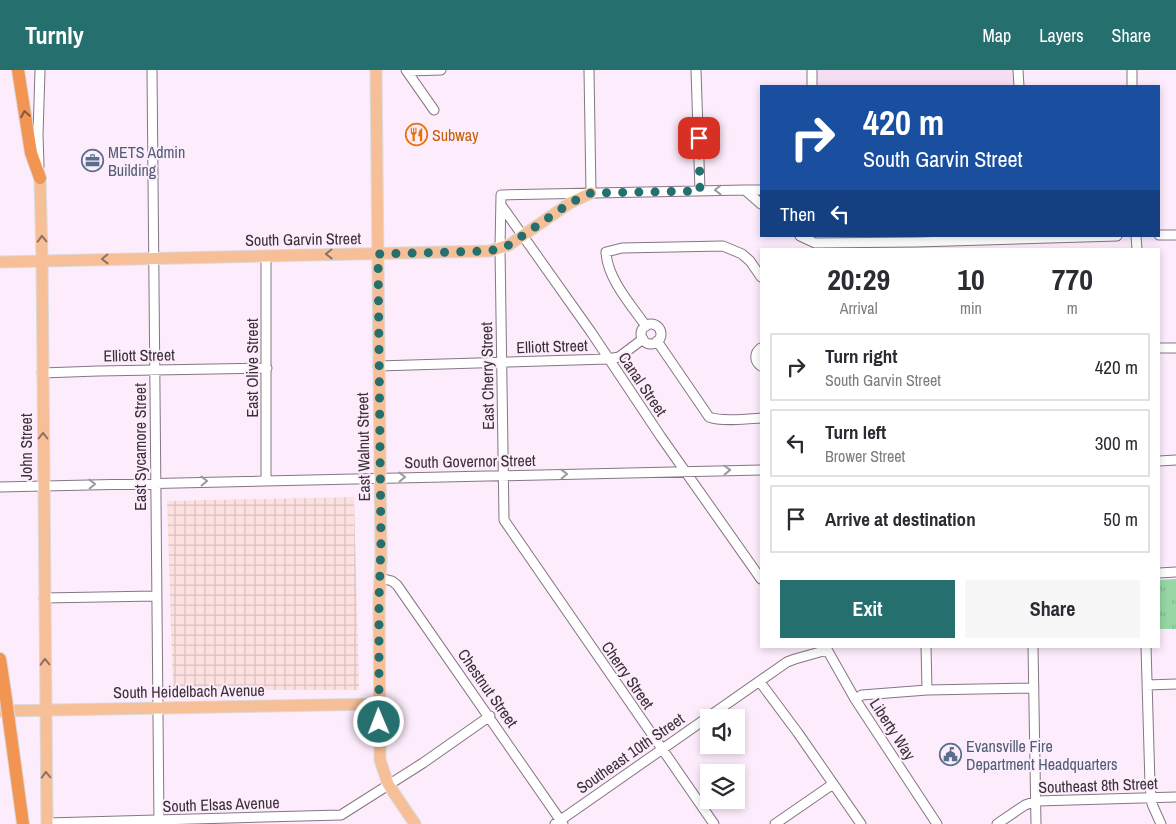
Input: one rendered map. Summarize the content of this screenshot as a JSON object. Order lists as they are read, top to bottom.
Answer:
{
  "streets": {
    "main road": [
      "South Garvin Street",
      "John Street",
      "East Walnut Street",
      "South Heidelbach Avenue"
    ],
    "street": [
      "Elliott Street",
      "East Olive Street",
      "East Cherry Street",
      "Canal Street",
      "East Sycamore Street",
      "South Governor Street",
      "Cherry Street",
      "Chestnut Street",
      "Liberty Way",
      "Southeast 10th Street",
      "Southeast 8th Street",
      "South Elsas Avenue"
    ]
  },
  "crossings": [
    ["South Garvin Street", "East Olive Street"],
    ["South Garvin Street", "East Cherry Street"],
    ["South Garvin Street", "Canal Street"],
    ["South Garvin Street", "John Street"],
    ["South Garvin Street", "East Sycamore Street"],
    ["South Garvin Street", "East Walnut Street"],
    ["Elliott Street", "East Olive Street"],
    ["Elliott Street", "East Cherry Street"],
    ["Elliott Street", "Canal Street"],
    ["Elliott Street", "John Street"],
    ["Elliott Street", "East Sycamore Street"],
    ["Elliott Street", "East Walnut Street"],
    ["East Olive Street", "South Governor Street"],
    ["East Cherry Street", "Canal Street"],
    ["East Cherry Street", "South Governor Street"],
    ["East Cherry Street", "Cherry Street"],
    ["Canal Street", "South Governor Street"],
    ["John Street", "South Governor Street"],
    ["John Street", "South Heidelbach Avenue"],
    ["John Street", "South Elsas Avenue"],
    ["East Sycamore Street", "South Governor Street"],
    ["East Sycamore Street", "South Heidelbach Avenue"],
    ["East Sycamore Street", "South Elsas Avenue"],
    ["East Walnut Street", "South Governor Street"],
    ["East Walnut Street", "Chestnut Street"],
    ["East Walnut Street", "South Heidelbach Avenue"],
    ["East Walnut Street", "South Elsas Avenue"],
    ["Cherry Street", "Southeast 10th Street"],
    ["Chestnut Street", "Southeast 10th Street"],
    ["Chestnut Street", "South Elsas Avenue"],
    ["Liberty Way", "Southeast 10th Street"]
  ],
  "one_way": ["John Street", "South Governor Street"],
  "places": {
    "restaurant": ["Subway"],
    "office": ["METS Admin Building"],
    "public building": ["Evansville Fire Department Headquarters"]
  },
  "page": {
    "header": "Turnly",
    "nav": ["Map", "Layers", "Share"],
    "turn": ["420 m", "South Garvin Street"],
    "then": "Then",
    "eta": [
      "20:29",
      "Arrival",
      "10",
      "min",
      "770",
      "m"
    ],
    "list": [
      {
        "name": "Turn right",
        "note": "South Garvin Street",
        "value": "420 m"
      },
      {
        "name": "Turn left",
        "note": "Brower Street",
        "value": "300 m"
      },
      {
        "name": "Arrive at destination",
        "value": "50 m"
      }
    ],
    "buttons": ["Exit", "Share"]
  }
}
